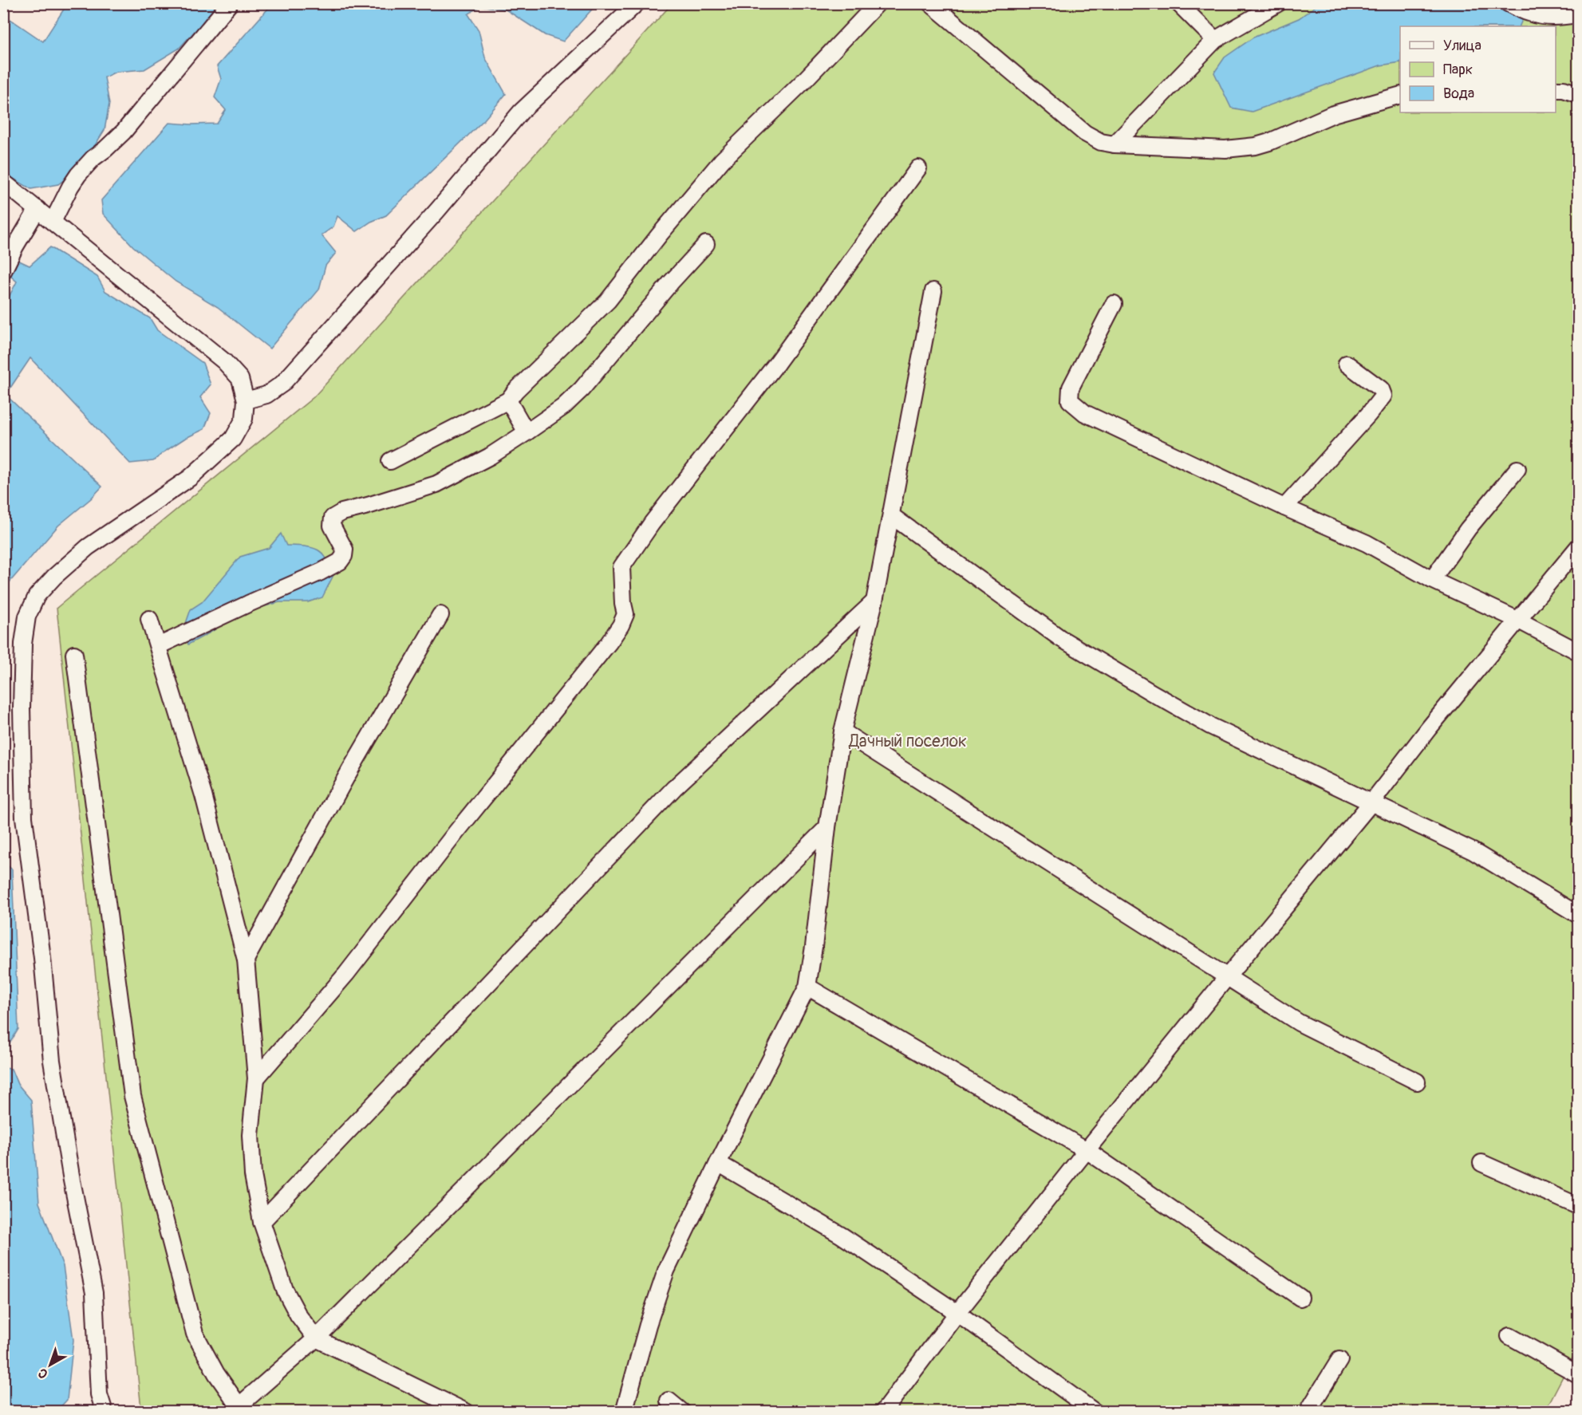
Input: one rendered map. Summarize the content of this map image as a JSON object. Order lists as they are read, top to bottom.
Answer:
{
  "parks": ["Дачный поселок"],
  "legend": ["Улица", "Парк", "Вода"],
  "north": "bottom left"
}
